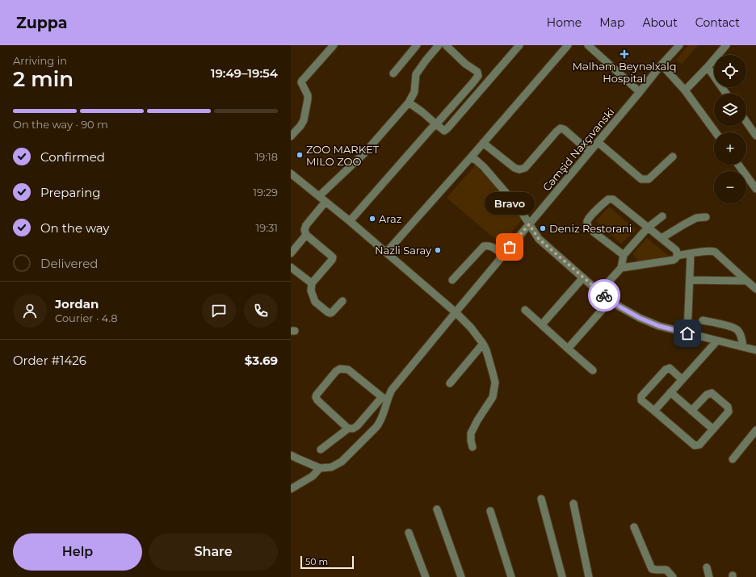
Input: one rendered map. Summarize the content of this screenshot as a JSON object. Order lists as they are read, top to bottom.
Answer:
{
  "streets": {
    "street": ["Cəmşid Naxçıvanski"]
  },
  "places": {
    "health": ["Məlhəm Beynəlxalq Hospital"],
    "other": [
      "ZOO MARKET MILO ZOO",
      "Araz",
      "Deniz Restorani",
      "Bravo",
      "Nazli Saray"
    ]
  },
  "scale_bar": "50 m",
  "page": {
    "header": "Zuppa",
    "nav": [
      "Home",
      "Map",
      "About",
      "Contact"
    ],
    "heading": ["2 min", "Arriving in", "19:49–19:54"],
    "panel": [
      "Jordan",
      "Courier · 4.8",
      "Order #1426",
      "$3.69"
    ],
    "map_buttons": ["+", "−"],
    "bar": "On the way · 90 m",
    "list": [
      ["Confirmed", "19:18"],
      ["Preparing", "19:29"],
      ["On the way", "19:31"],
      "Delivered"
    ],
    "bubble": "Bravo",
    "buttons": ["Help", "Share"],
    "scale": "50 m"
  }
}
